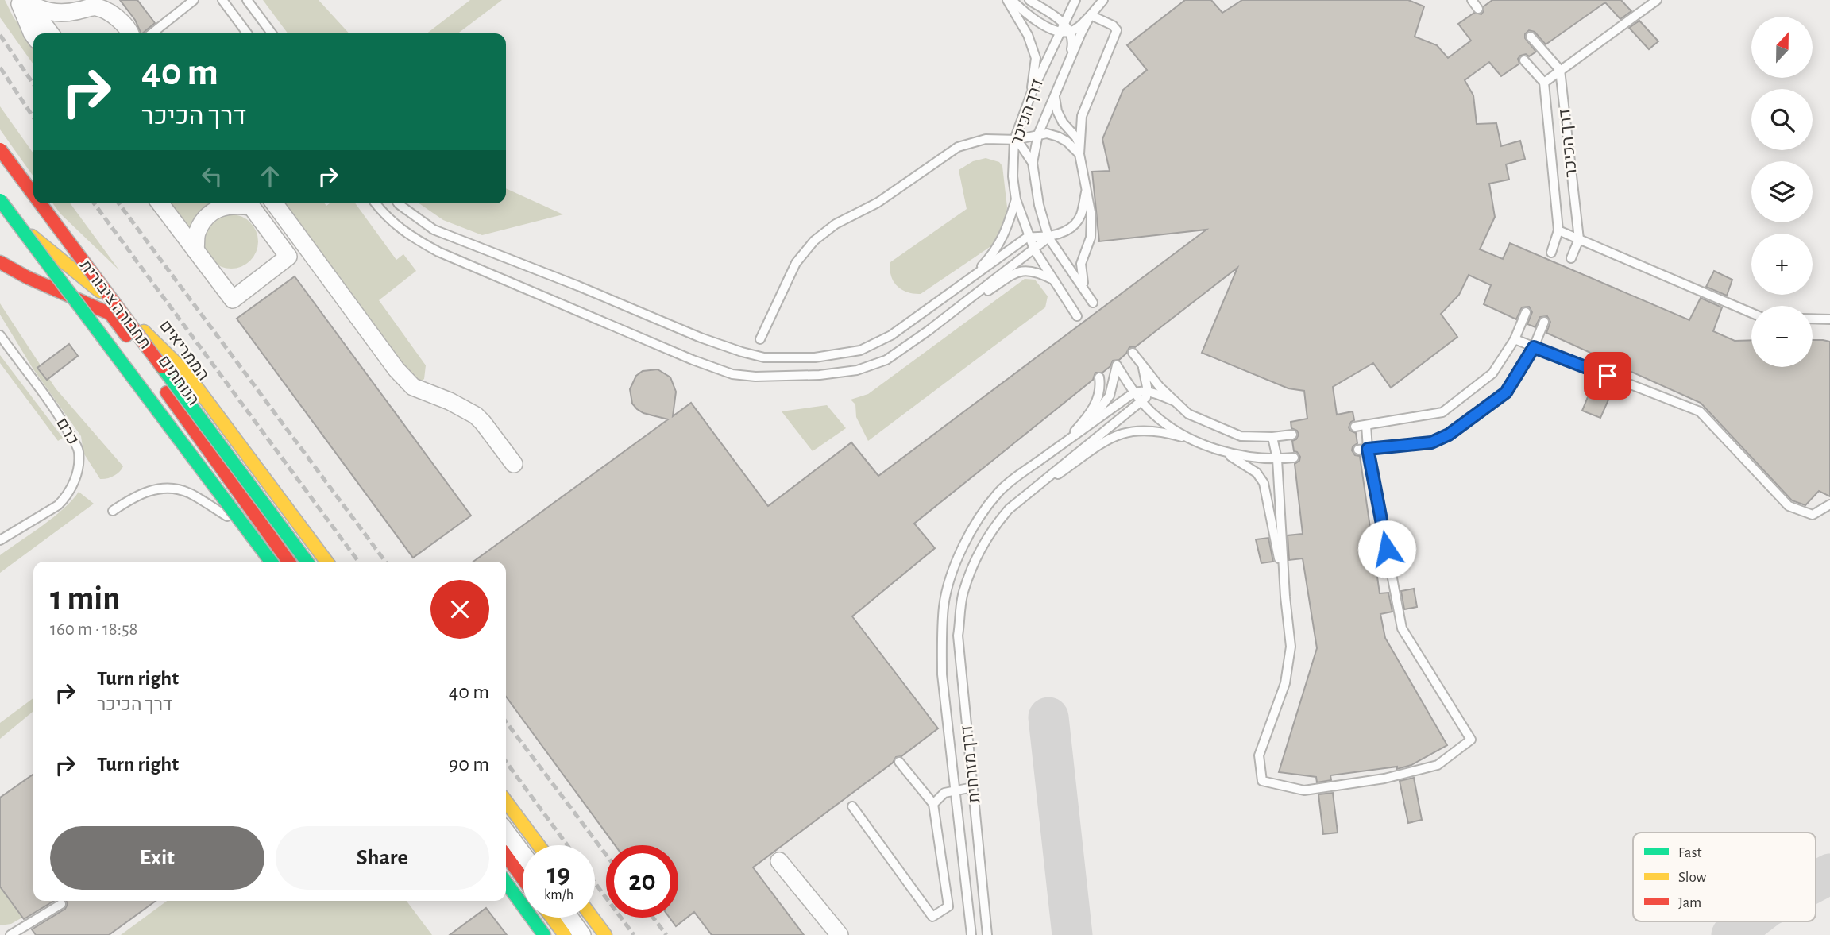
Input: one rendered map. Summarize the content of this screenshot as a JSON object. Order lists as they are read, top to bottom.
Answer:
{
  "streets": {
    "street": ["תחבורה ציבורית", "הממריאים", "הנוחתים"],
    "lane": ["דרך הכיכר", "כרם", "דרך מזרחית"]
  },
  "legend": ["Fast", "Slow", "Jam"],
  "north": "top",
  "page": {
    "map_buttons": ["+", "−"],
    "turn": ["40 m", "דרך הכיכר"],
    "heading": ["1 min", "160 m · 18:58"],
    "list": [
      {
        "name": "Turn right",
        "note": "דרך הכיכר",
        "value": "40 m"
      },
      {
        "name": "Turn right",
        "value": "90 m"
      }
    ],
    "buttons": ["Exit", "Share"],
    "speed": "19 km/h",
    "limit": "20"
  }
}
